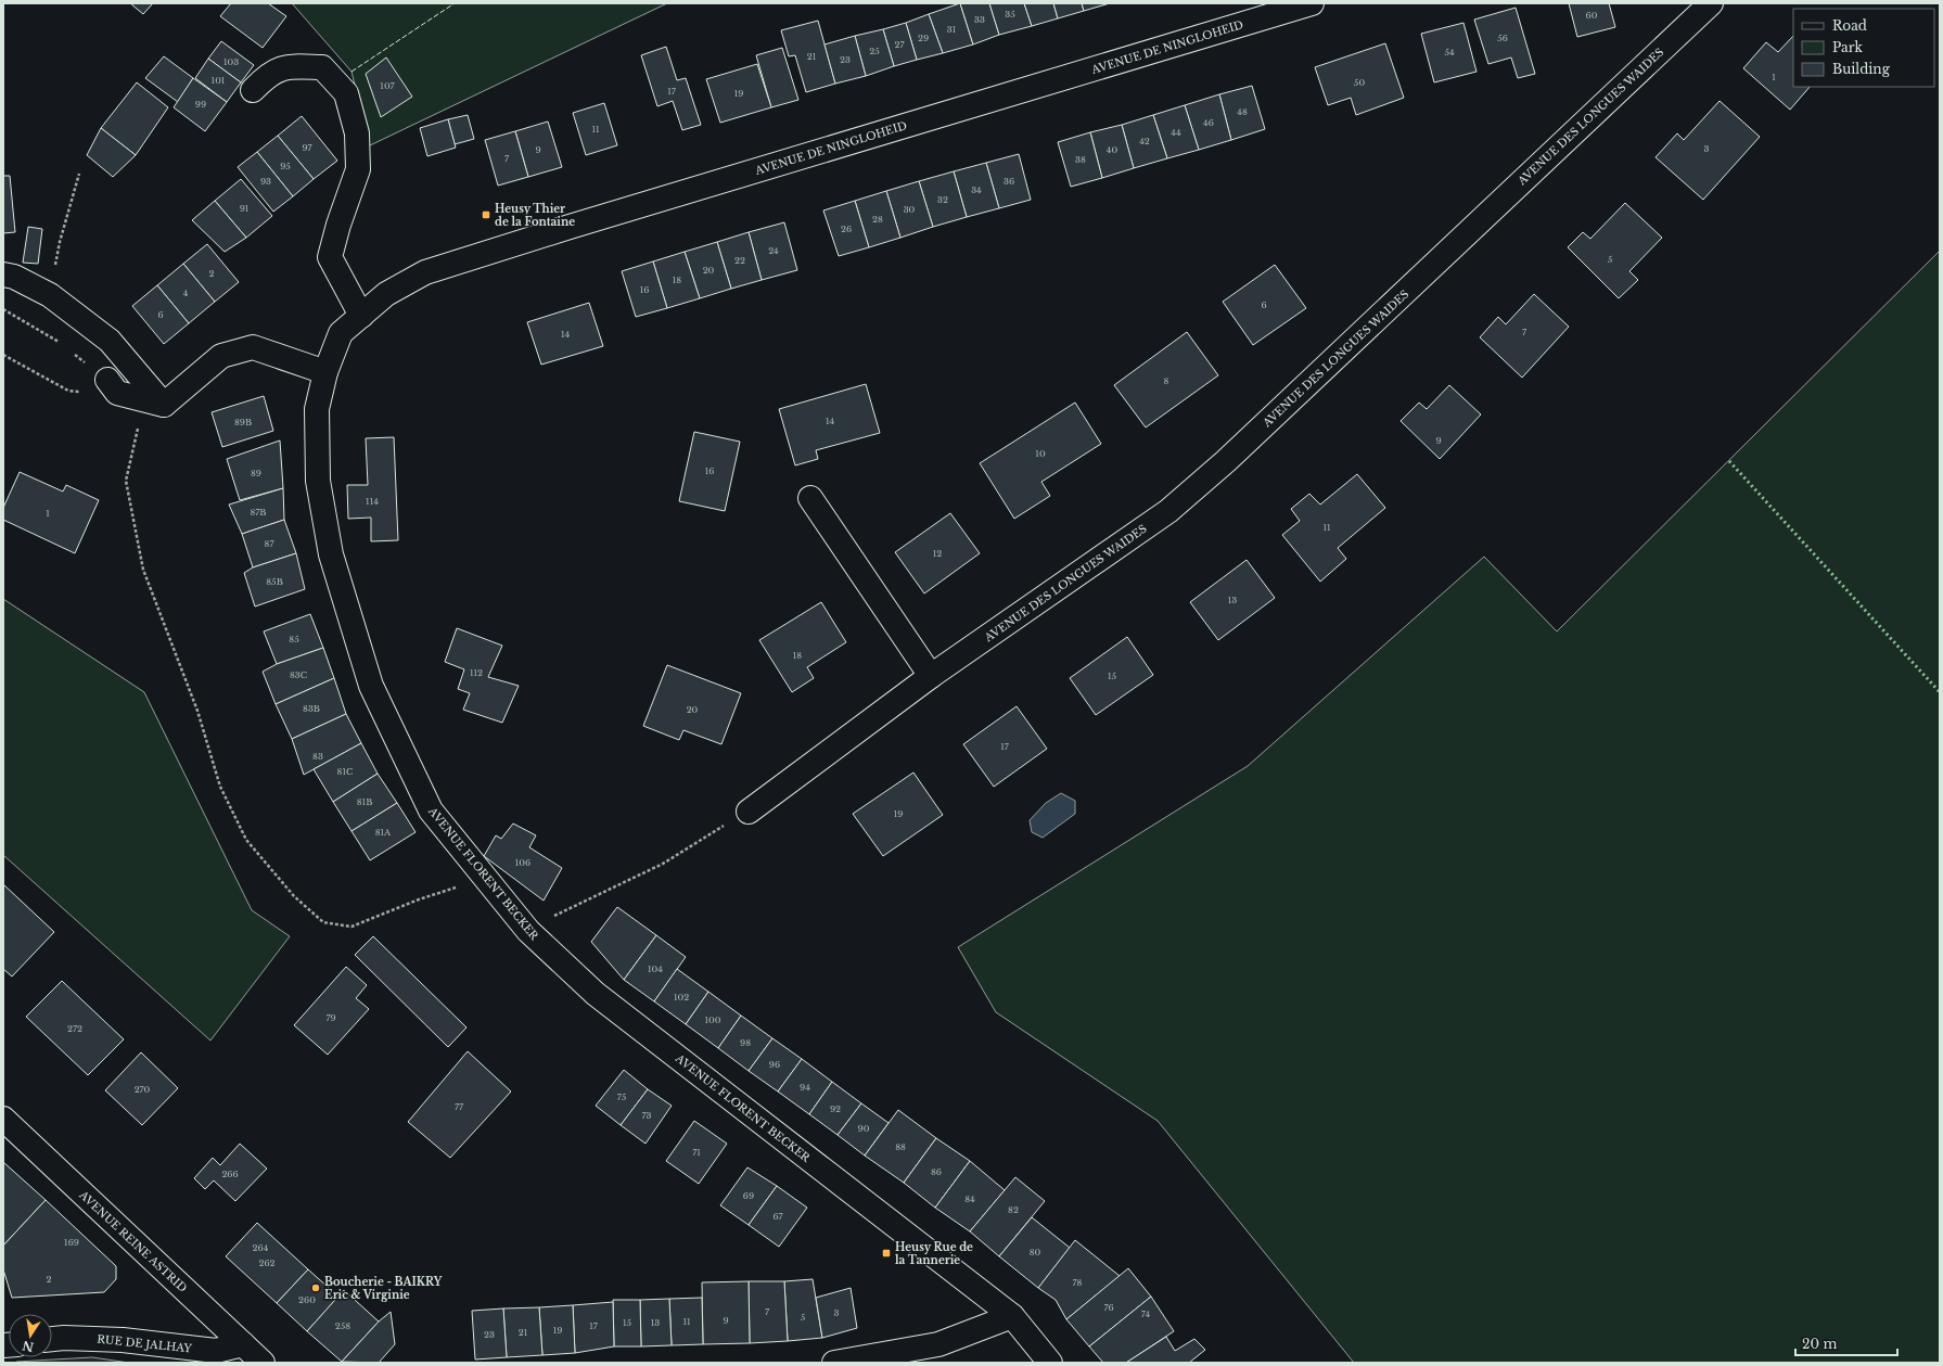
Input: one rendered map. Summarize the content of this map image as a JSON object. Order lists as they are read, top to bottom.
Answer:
{
  "streets": {
    "street": [
      "AVENUE DE NINGLOHEID",
      "AVENUE DES LONGUES WAIDES",
      "AVENUE FLORENT BECKER",
      "AVENUE REINE ASTRID",
      "RUE DE JALHAY"
    ]
  },
  "crossings": [
    ["AVENUE DE NINGLOHEID", "AVENUE FLORENT BECKER"],
    ["AVENUE REINE ASTRID", "RUE DE JALHAY"]
  ],
  "places": {
    "transit": ["Heusy Thier de la Fontaine", "Heusy Rue de la Tannerie"],
    "other": ["Boucherie - BAIKRY Eric & Virginie"]
  },
  "house_numbers": [
    "35",
    "60",
    "33",
    "31",
    "29",
    "56",
    "27",
    "25",
    "54",
    "21",
    "23",
    "103",
    "1",
    "101",
    "50",
    "107",
    "17",
    "19",
    "99",
    "48",
    "46",
    "11",
    "44",
    "42",
    "97",
    "3",
    "9",
    "40",
    "7",
    "38",
    "95",
    "93",
    "36",
    "34",
    "32",
    "91",
    "30",
    "28",
    "26",
    "24",
    "5",
    "22",
    "20",
    "2",
    "18",
    "16",
    "4",
    "6",
    "6",
    "7",
    "14",
    "8",
    "14",
    "89B",
    "9",
    "10",
    "16",
    "89",
    "114",
    "87B",
    "1",
    "11",
    "87",
    "12",
    "85B",
    "13",
    "85",
    "18",
    "112",
    "83C",
    "15",
    "83B",
    "20",
    "17",
    "83",
    "81C",
    "81B",
    "19",
    "81A",
    "106",
    "104",
    "102",
    "79",
    "100",
    "272",
    "98",
    "96",
    "94",
    "270",
    "75",
    "77",
    "92",
    "73",
    "90",
    "88",
    "71",
    "86",
    "266",
    "69",
    "84",
    "82",
    "67",
    "169",
    "264",
    "80",
    "262",
    "2",
    "78",
    "260",
    "76",
    "7",
    "3",
    "74",
    "5",
    "9",
    "11",
    "15",
    "13",
    "258",
    "17",
    "19",
    "21",
    "23"
  ],
  "legend": ["Road", "Park", "Building"],
  "scale_bar": "20 m",
  "north": "bottom"
}
